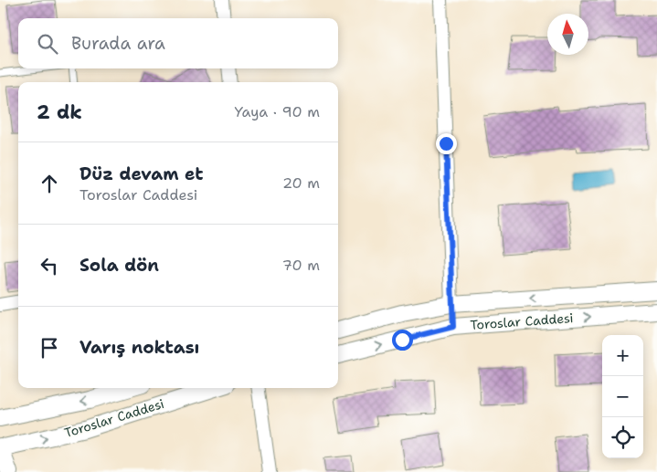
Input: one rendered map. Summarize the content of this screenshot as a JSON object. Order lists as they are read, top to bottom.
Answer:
{
  "streets": {
    "street": ["Toroslar Caddesi"]
  },
  "north": "top",
  "page": {
    "search": "Burada ara",
    "heading": ["2 dk", "Yaya · 90 m"],
    "list": [
      ["Düz devam et", "Toroslar Caddesi", "20 m"],
      ["Sola dön", "70 m"],
      "Varış noktası"
    ],
    "map_buttons": ["+", "−"]
  }
}
